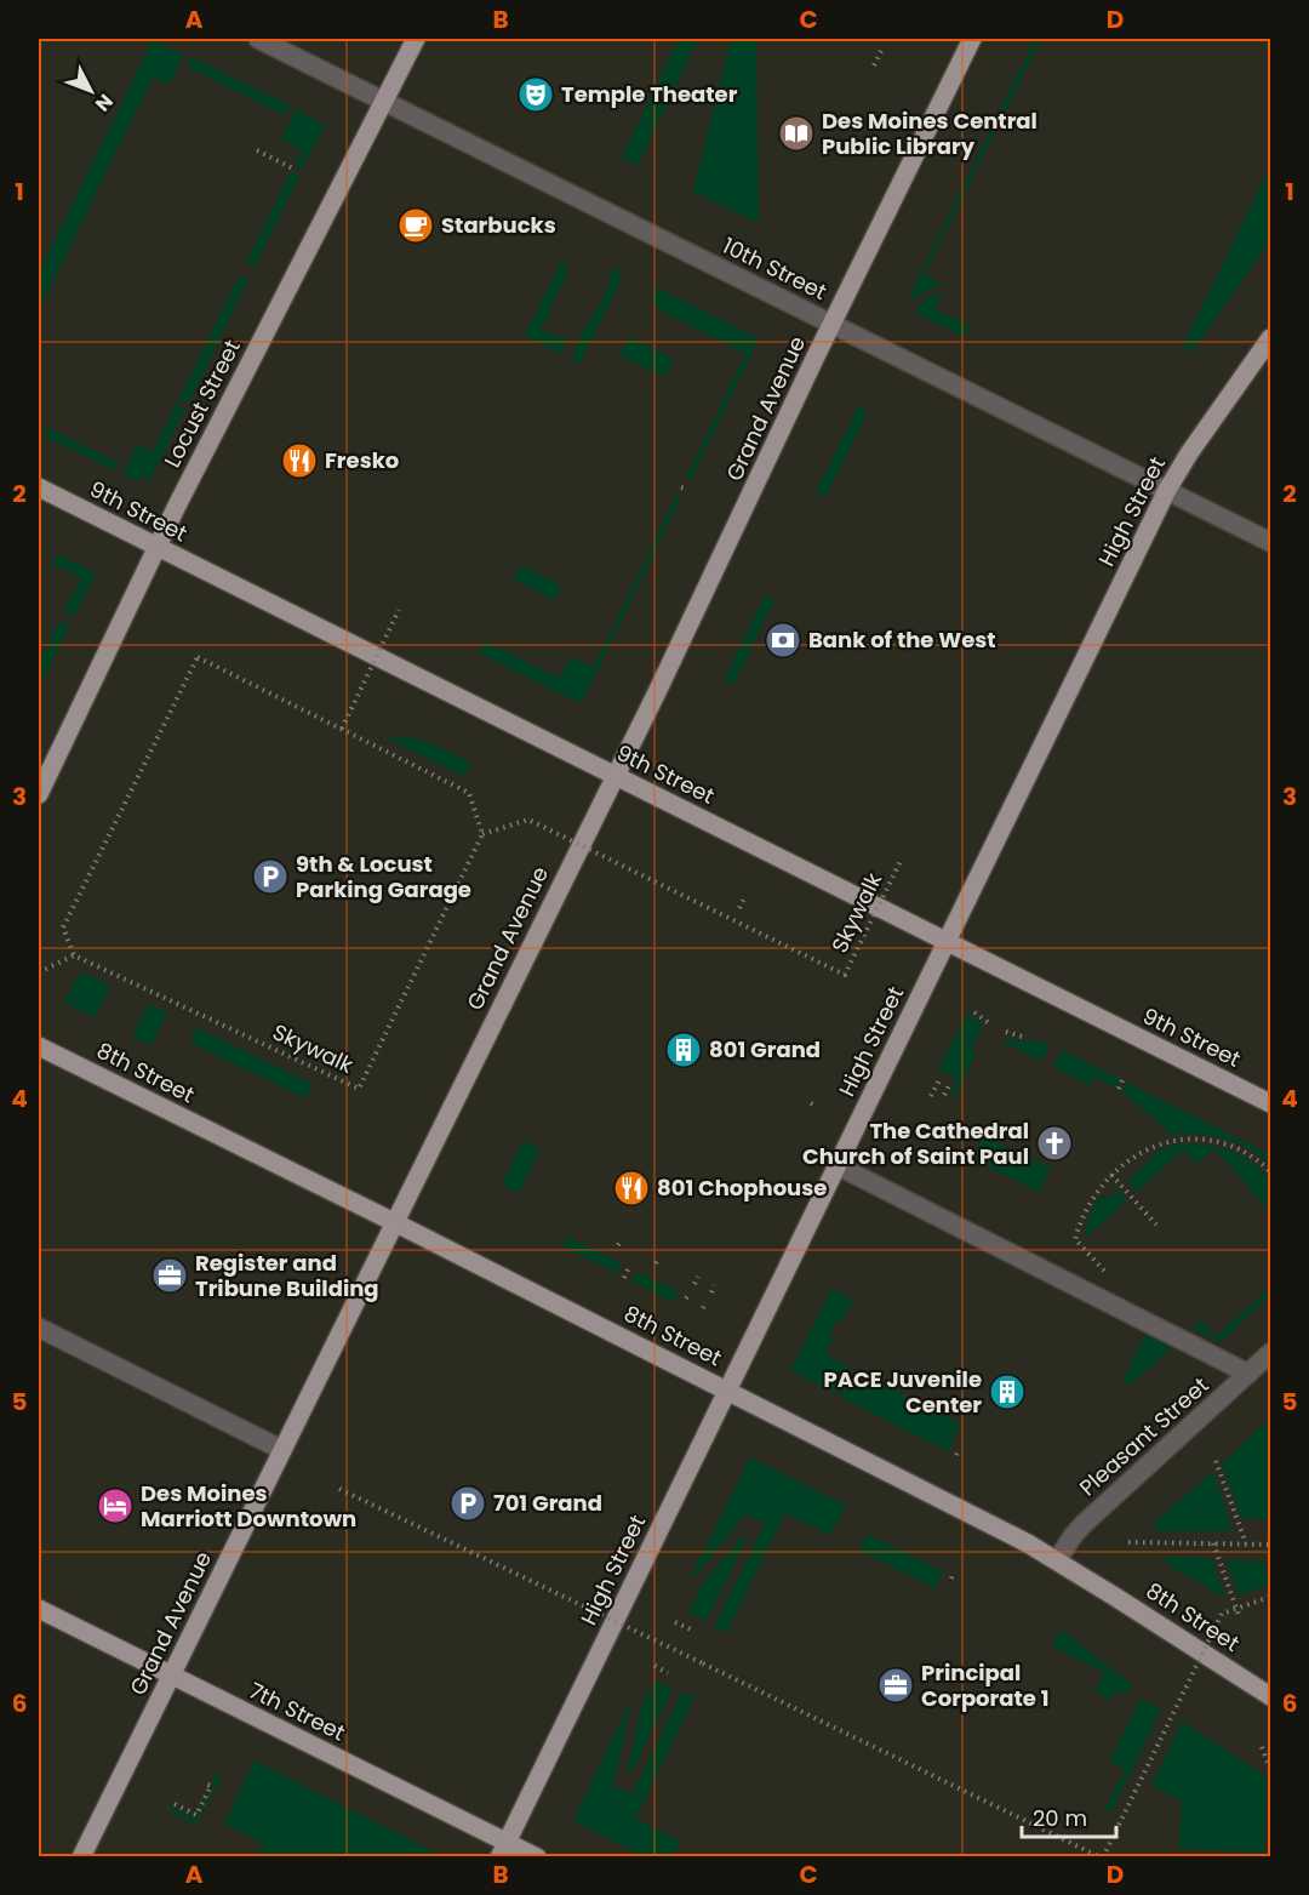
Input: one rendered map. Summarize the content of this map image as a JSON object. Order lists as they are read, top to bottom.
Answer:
{
  "streets": {
    "main road": [
      "Locust Street",
      "Grand Avenue",
      "9th Street",
      "High Street",
      "8th Street",
      "7th Street"
    ],
    "street": ["10th Street", "Pleasant Street"],
    "path": ["Skywalk"]
  },
  "crossings": [
    ["10th Street", "Locust Street"],
    ["10th Street", "Grand Avenue"],
    ["10th Street", "High Street"],
    ["Locust Street", "9th Street"],
    ["Grand Avenue", "9th Street"],
    ["Grand Avenue", "8th Street"],
    ["Grand Avenue", "7th Street"],
    ["9th Street", "High Street"],
    ["High Street", "8th Street"],
    ["High Street", "7th Street"],
    ["8th Street", "Pleasant Street"]
  ],
  "places": {
    "theatre": ["Temple Theater"],
    "library": ["Des Moines Central Public Library"],
    "cafe": ["Starbucks"],
    "restaurant": ["Fresko", "801 Chophouse"],
    "bank": ["Bank of the West"],
    "parking": ["9th & Locust Parking Garage", "701 Grand"],
    "building": ["801 Grand", "PACE Juvenile Center"],
    "church": ["The Cathedral Church of Saint Paul"],
    "office": ["Register and Tribune Building", "Principal Corporate 1"],
    "hotel": ["Des Moines Marriott Downtown"]
  },
  "scale_bar": "20 m",
  "north": "bottom right",
  "grid": {
    "columns": [
      "A",
      "B",
      "C",
      "D"
    ],
    "rows": [
      "1",
      "2",
      "3",
      "4",
      "5",
      "6"
    ]
  }
}
